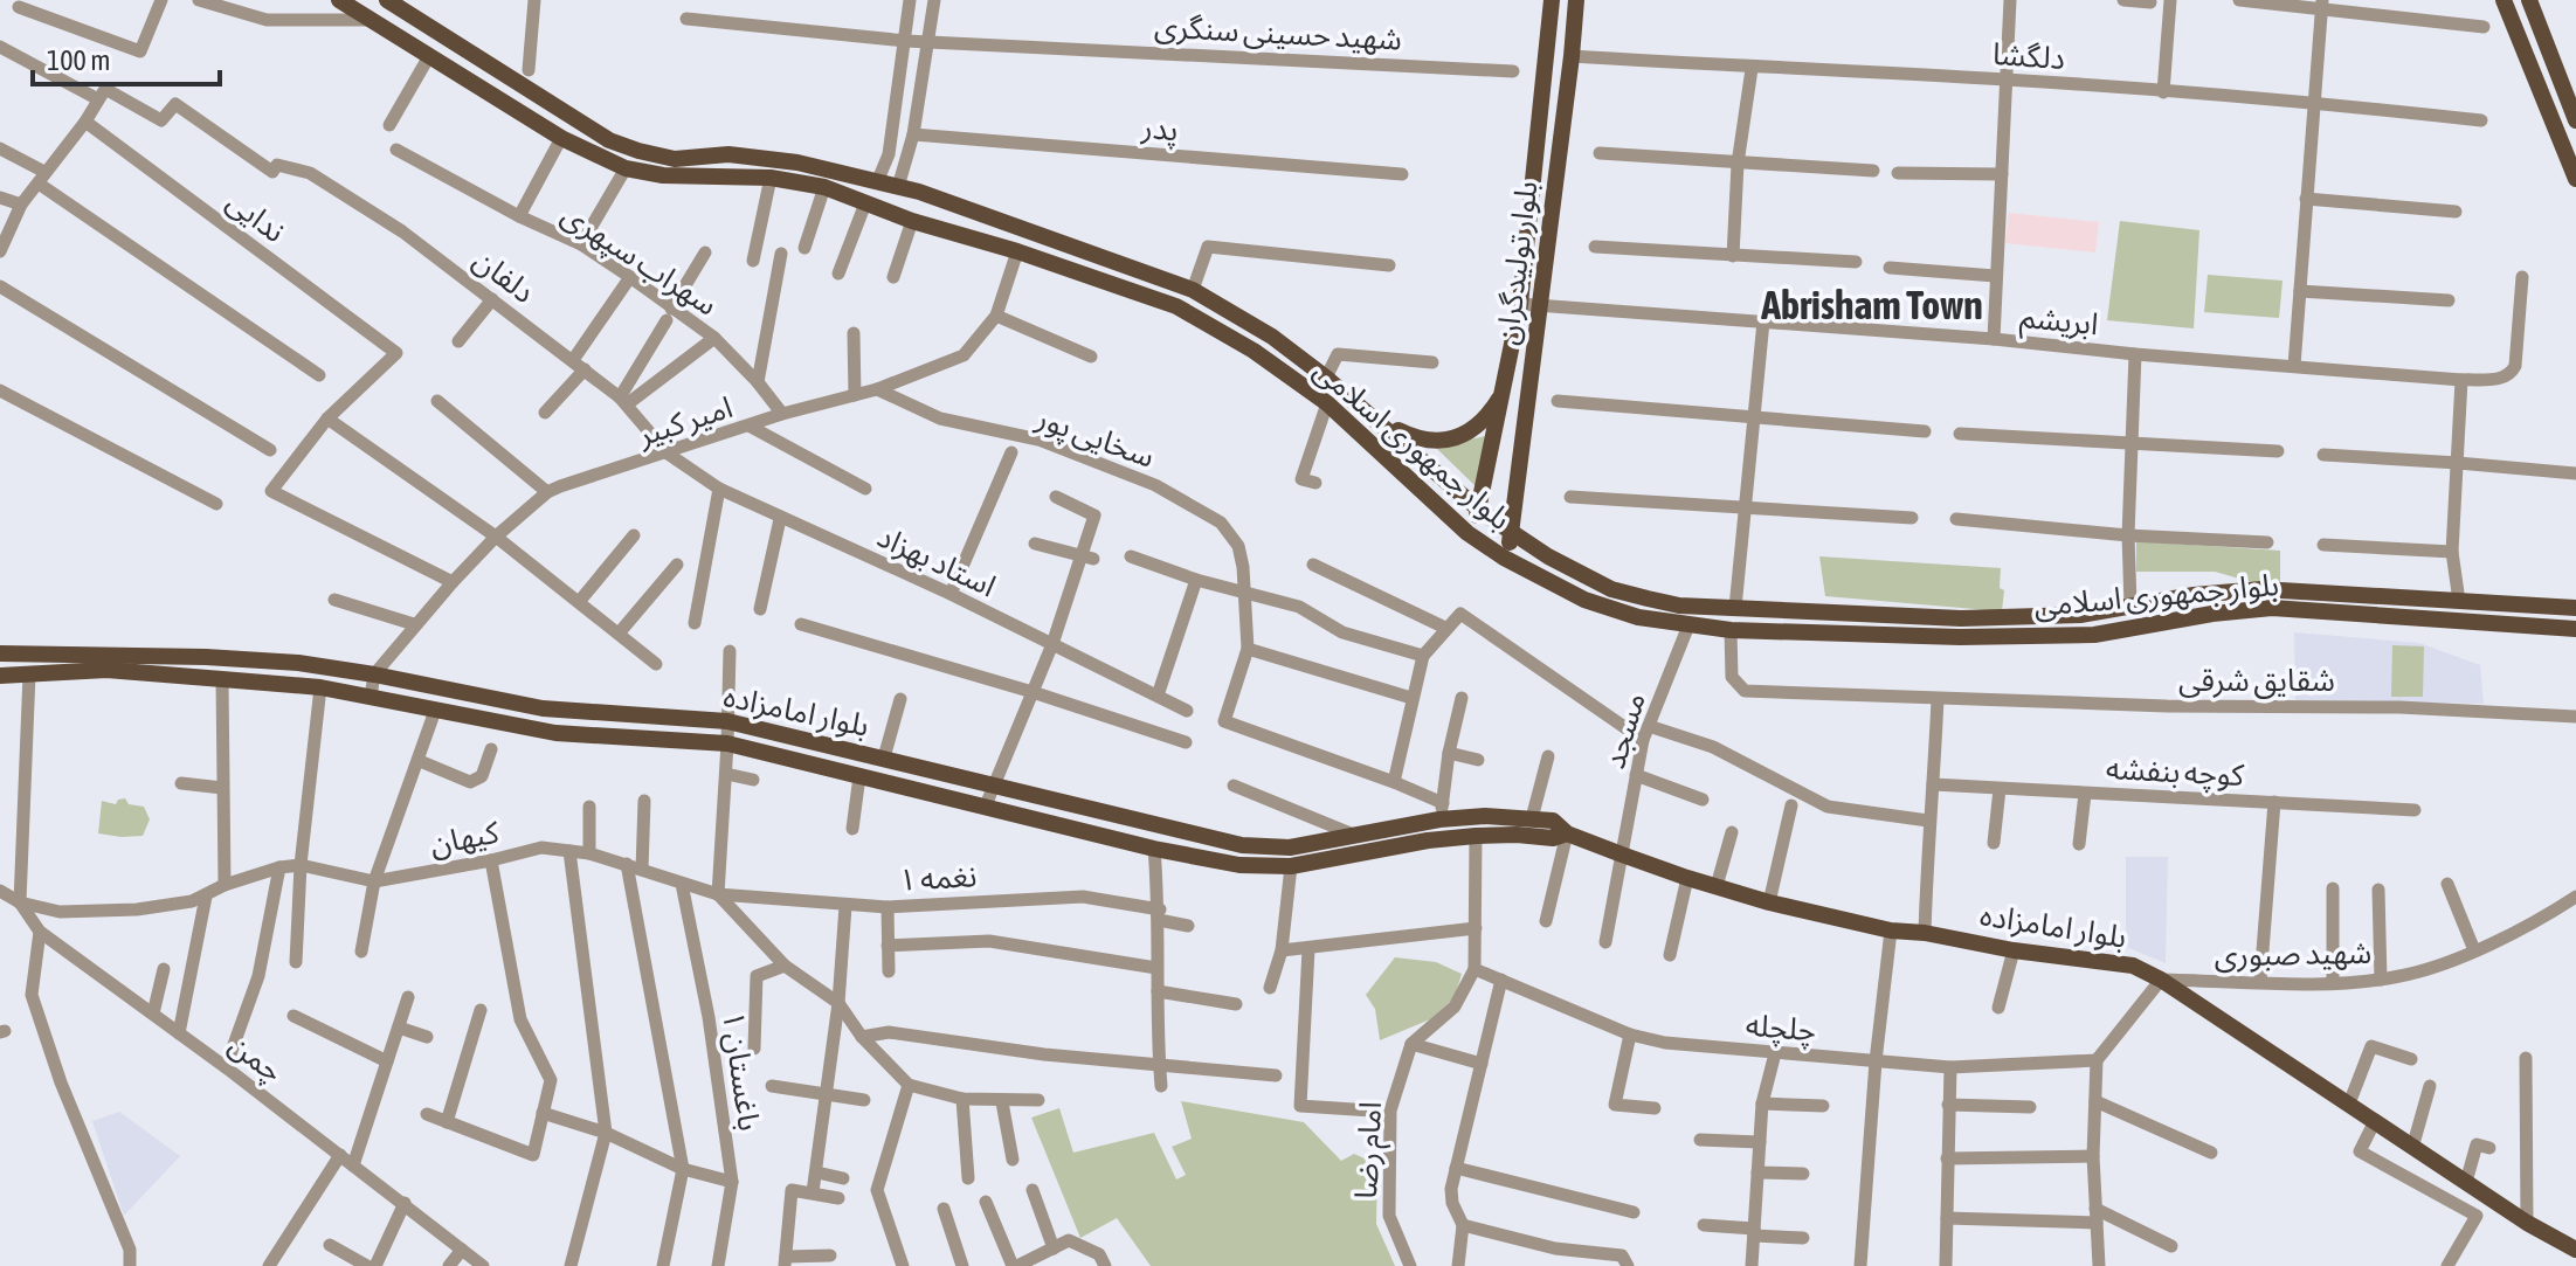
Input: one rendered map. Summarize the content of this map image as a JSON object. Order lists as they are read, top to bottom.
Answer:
{
  "streets": {
    "main road": ["بلوار تولیدگران", "بلوار جمهوری اسلامی", "بلوار امامزاده"],
    "street": [
      "شهید حسینی سنگری",
      "دلگشا",
      "پدر",
      "ندایی",
      "سهراب سپهری",
      "دلفان",
      "ابریشم",
      "امیر کبیر",
      "سخایی پور",
      "استاد بهزاد",
      "شقایق شرقی",
      "مسجد",
      "کوچه بنفشه",
      "کیهان",
      "نغمه ۱",
      "شهید صبوری",
      "چلچله",
      "چمن",
      "باغستان ۱",
      "امام رضا"
    ]
  },
  "crossings": [
    ["دلگشا", "بلوار تولیدگران"],
    ["سهراب سپهری", "امیر کبیر"],
    ["بلوار تولیدگران", "ابریشم"],
    ["بلوار تولیدگران", "بلوار جمهوری اسلامی"],
    ["دلفان", "امیر کبیر"],
    ["دلفان", "استاد بهزاد"],
    ["امیر کبیر", "سخایی پور"],
    ["امیر کبیر", "بلوار جمهوری اسلامی"],
    ["امیر کبیر", "استاد بهزاد"],
    ["امیر کبیر", "بلوار امامزاده"],
    ["بلوار جمهوری اسلامی", "شقایق شرقی"],
    ["بلوار جمهوری اسلامی", "مسجد"],
    ["بلوار امامزاده", "مسجد"],
    ["بلوار امامزاده", "شهید صبوری"],
    ["کیهان", "نغمه ۱"],
    ["کیهان", "چمن"],
    ["کیهان", "باغستان ۱"]
  ],
  "districts": ["Abrisham Town"],
  "scale_bar": "100 m"
}
